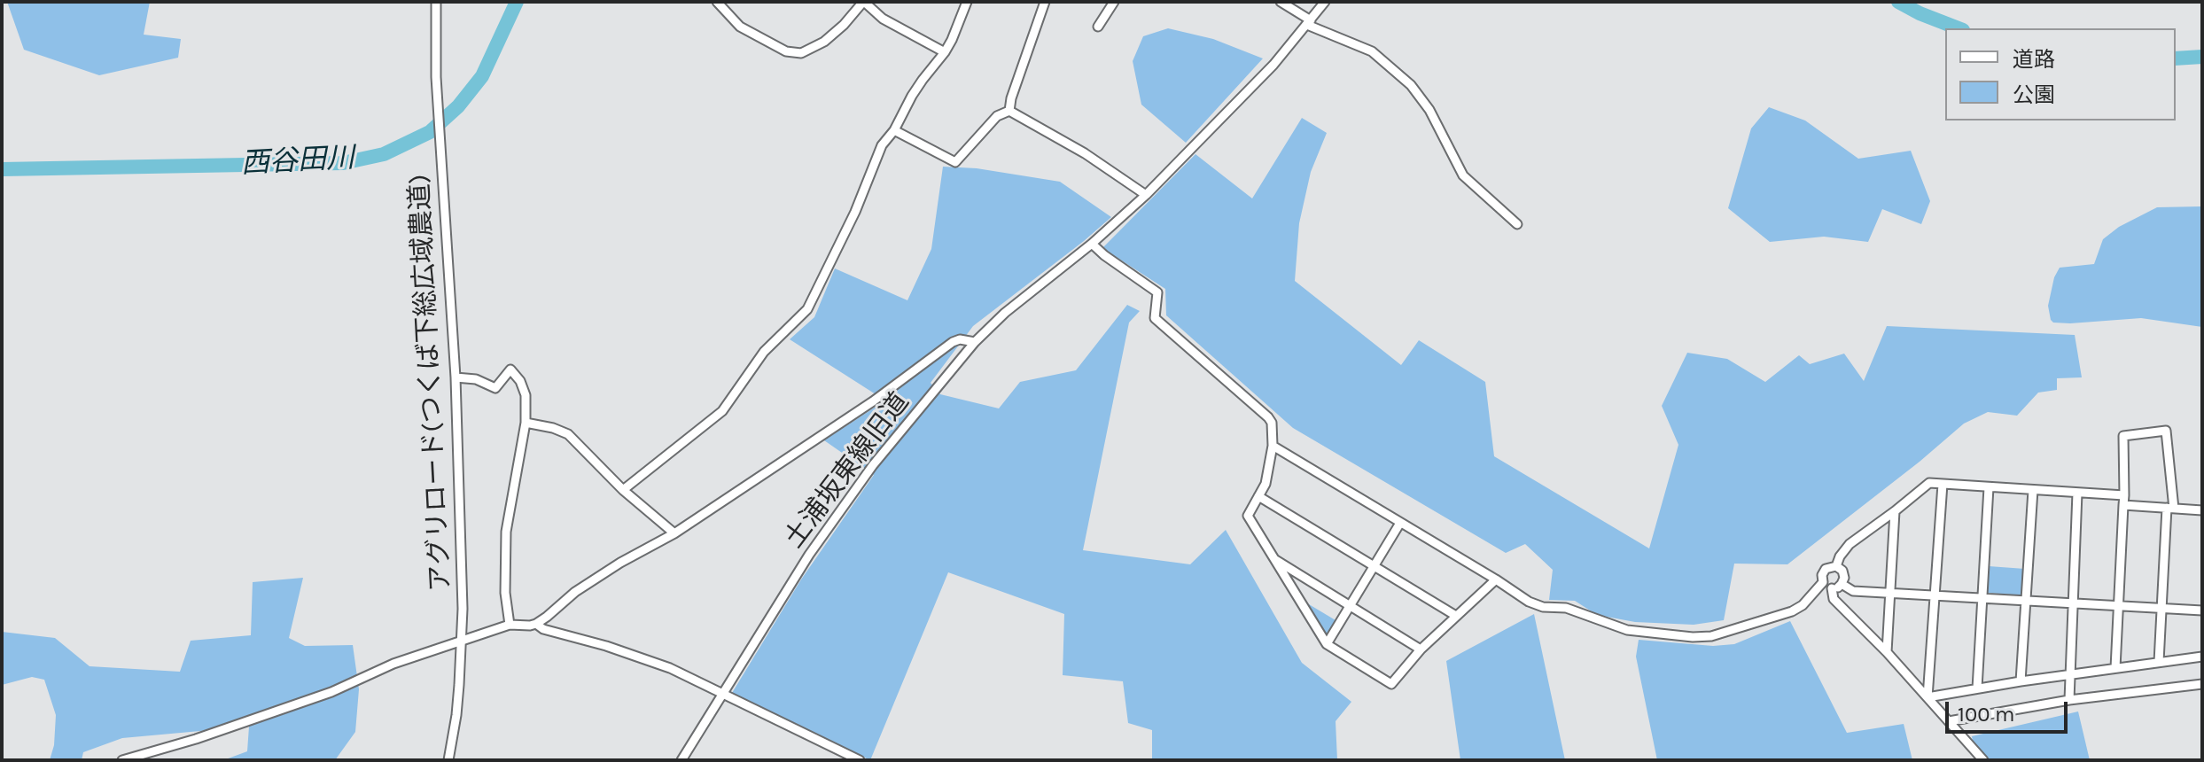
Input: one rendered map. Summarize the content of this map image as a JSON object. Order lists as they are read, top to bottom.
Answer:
{
  "streets": {
    "street": ["アグリロード(つくば下総広域農道)", "土浦坂東線旧道"]
  },
  "water": ["西谷田川"],
  "legend": ["道路", "公園"],
  "scale_bar": "100 m"
}
